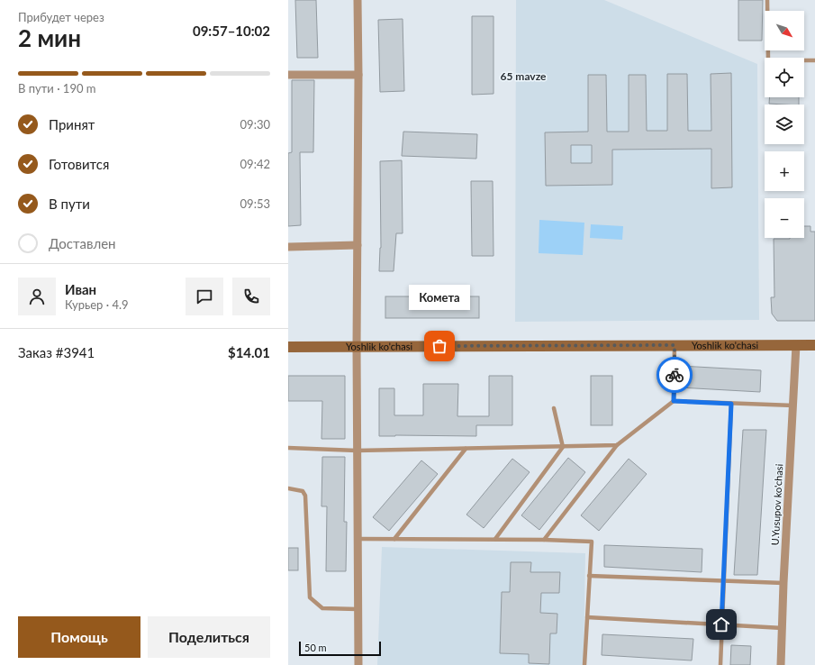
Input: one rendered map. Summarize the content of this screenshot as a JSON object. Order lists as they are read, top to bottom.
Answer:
{
  "streets": {
    "street": ["Yoshlik ko'chasi", "U.Yusupov ko'chasi"]
  },
  "crossings": [
    ["Yoshlik ko'chasi", "U.Yusupov ko'chasi"]
  ],
  "districts": ["65 mavze"],
  "places": ["Комета"],
  "scale_bar": "50 m",
  "north": "bottom right",
  "page": {
    "heading": ["2 мин", "Прибудет через", "09:57–10:02"],
    "panel": [
      "Иван",
      "Курьер · 4.9",
      "Заказ #3941",
      "$14.01"
    ],
    "map_buttons": ["+", "−"],
    "bar": "В пути · 190 m",
    "list": [
      ["Принят", "09:30"],
      ["Готовится", "09:42"],
      ["В пути", "09:53"],
      "Доставлен"
    ],
    "bubble": "Комета",
    "buttons": ["Помощь", "Поделиться"],
    "scale": "50 m"
  }
}
